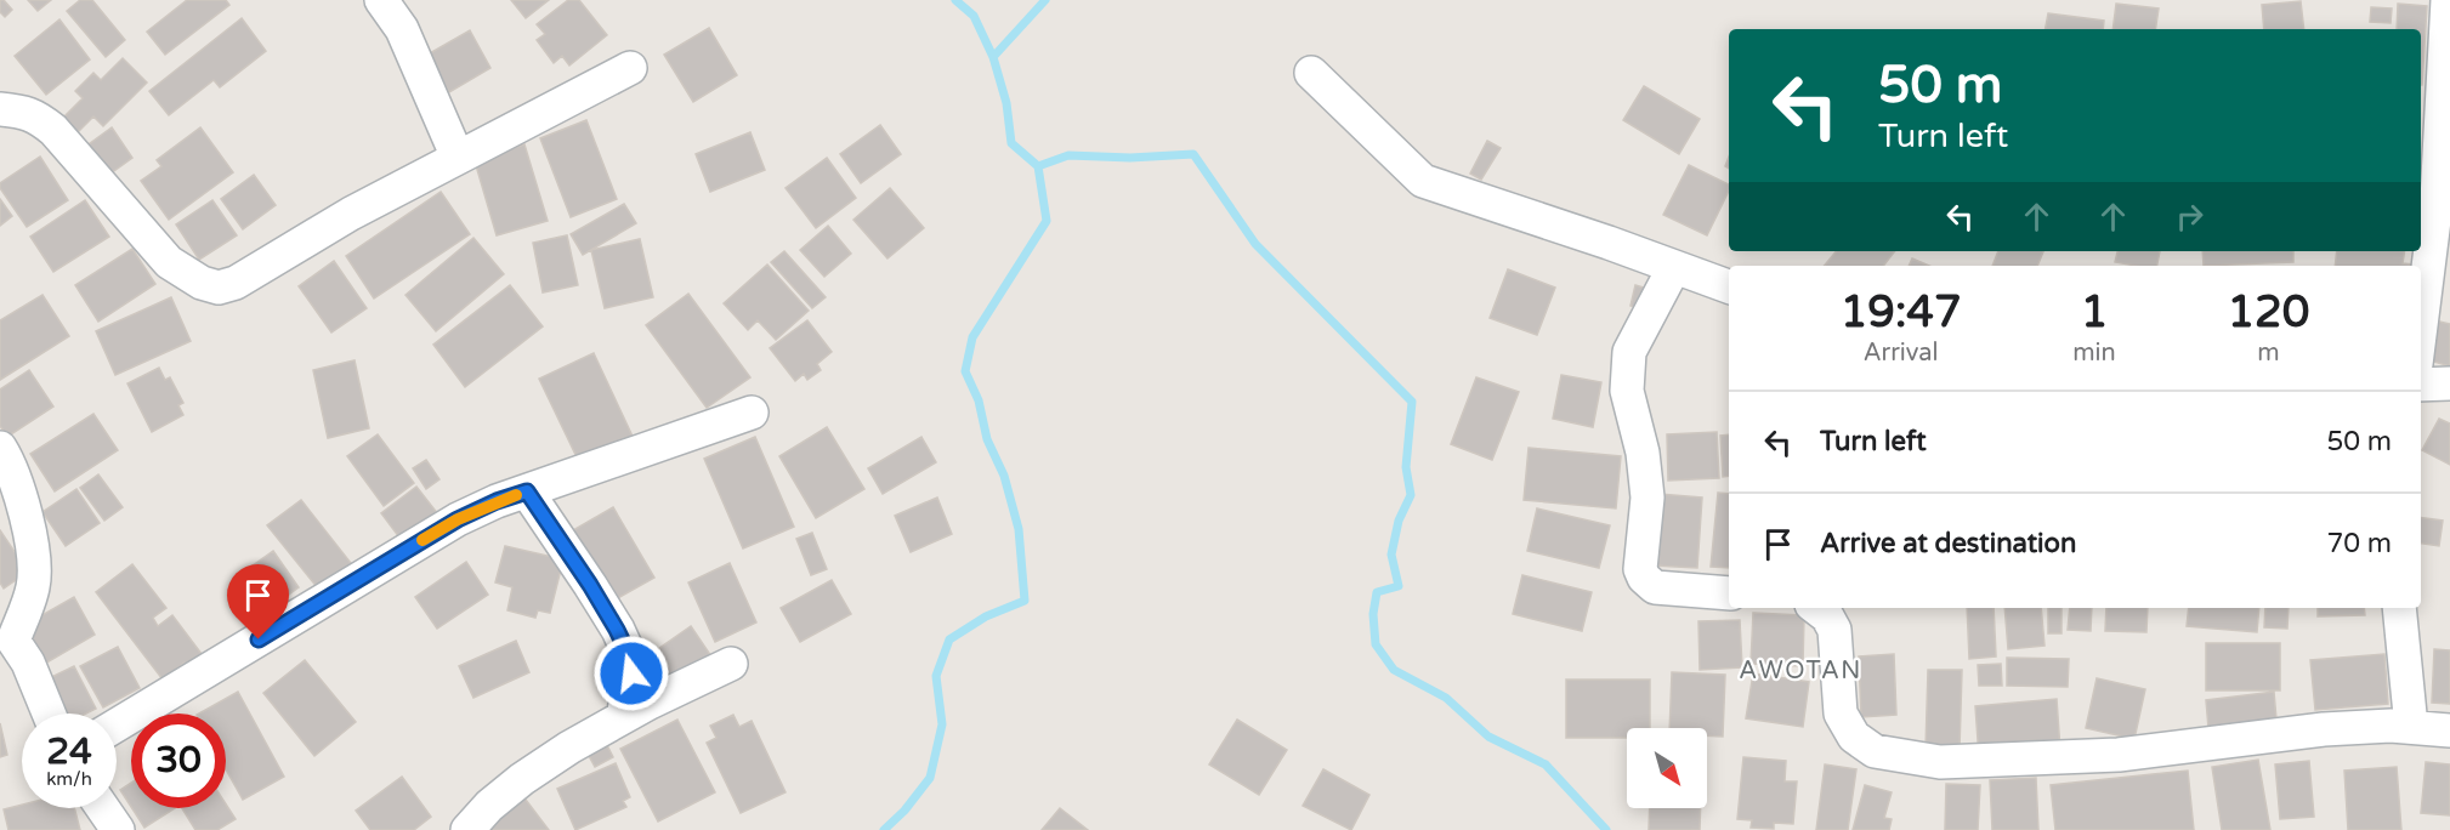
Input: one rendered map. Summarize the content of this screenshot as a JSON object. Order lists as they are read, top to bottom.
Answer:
{
  "districts": ["AWOTAN"],
  "north": "bottom right",
  "page": {
    "turn": ["50 m", "Turn left"],
    "eta": [
      "19:47",
      "Arrival",
      "1",
      "min",
      "120",
      "m"
    ],
    "list": [
      {
        "name": "Turn left",
        "value": "50 m"
      },
      {
        "name": "Arrive at destination",
        "value": "70 m"
      }
    ],
    "speed": "24 km/h",
    "limit": "30"
  }
}
